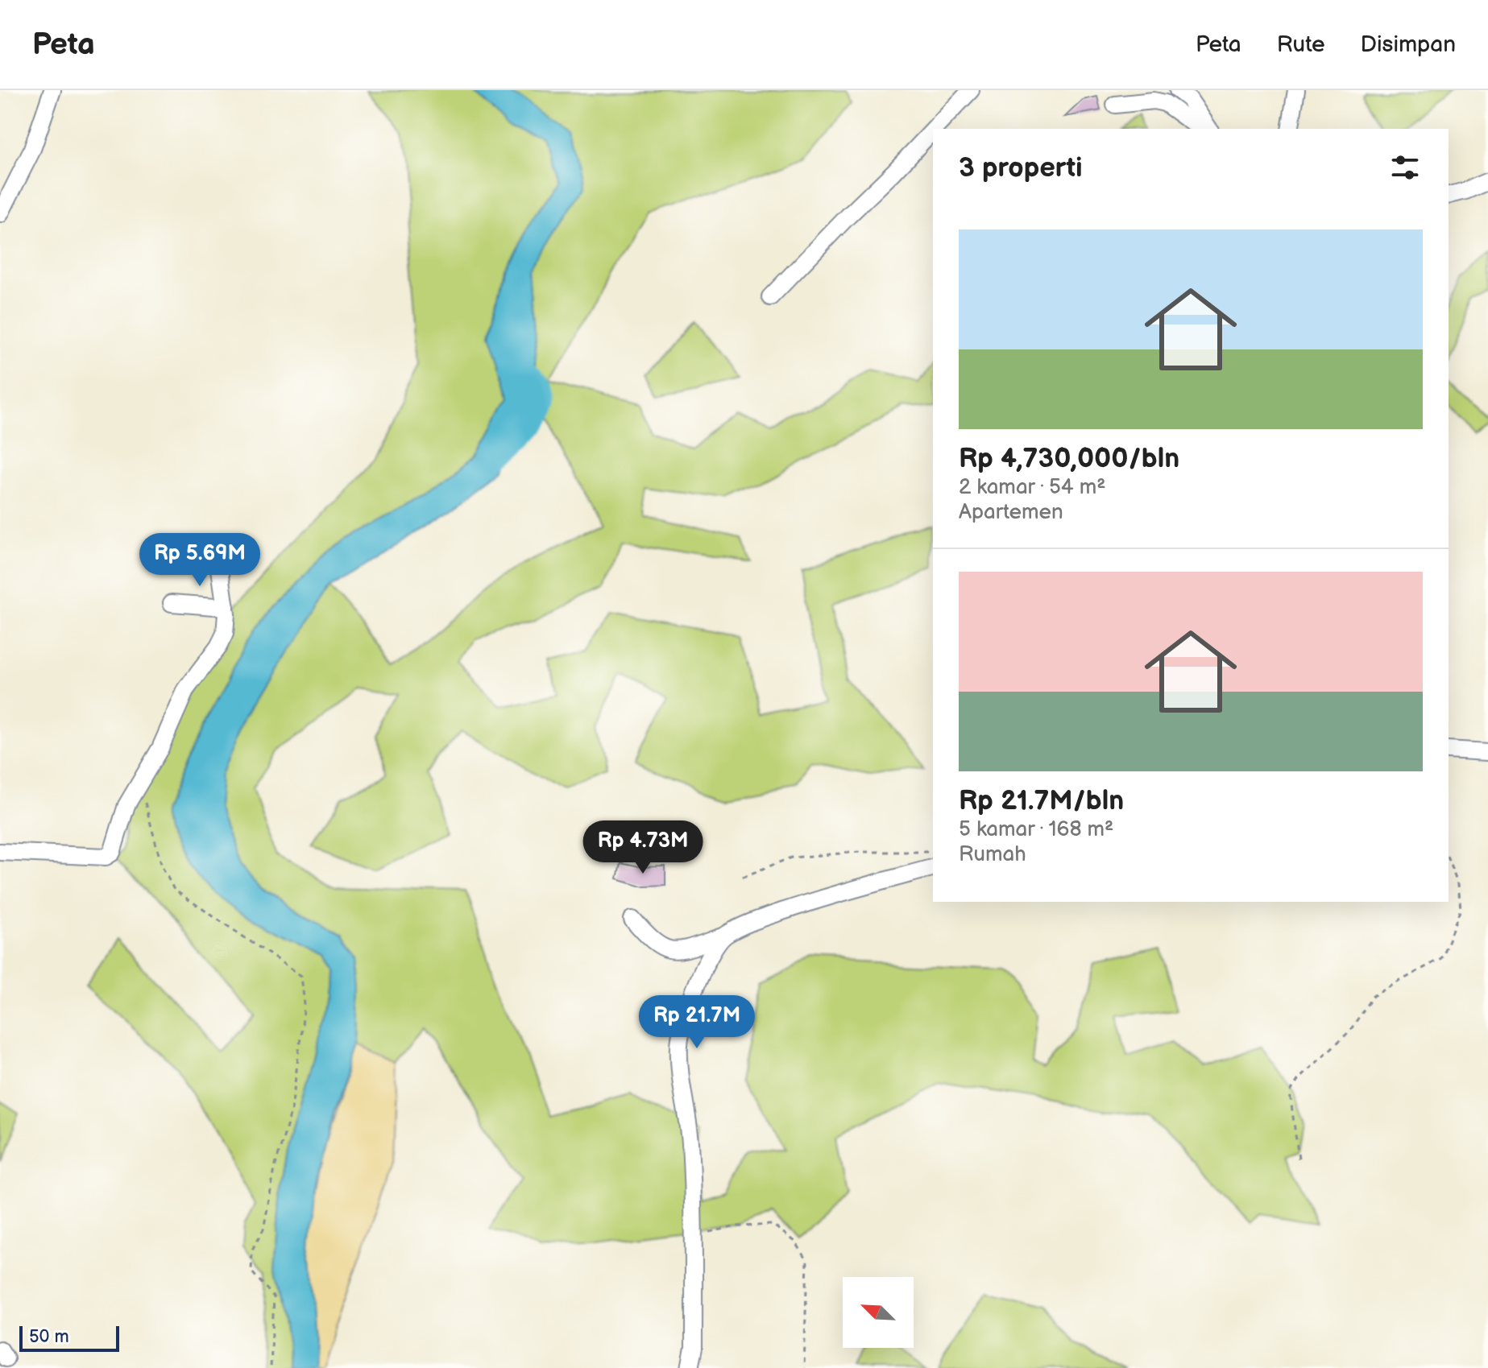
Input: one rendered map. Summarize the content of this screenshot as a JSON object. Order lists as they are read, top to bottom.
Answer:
{
  "scale_bar": "50 m",
  "north": "top left",
  "page": {
    "header": "Peta",
    "nav": ["Peta", "Rute", "Disimpan"],
    "heading": "3 properti",
    "list": [
      {
        "name": "Rp 4,730,000/bln",
        "note": "2 kamar · 54 m² · Apartemen"
      },
      {
        "name": "Rp 21.7M/bln",
        "note": "5 kamar · 168 m² · Rumah"
      }
    ],
    "price": ["Rp 5.69M", "Rp 4.73M", "Rp 21.7M"],
    "scale": "50 m"
  }
}
